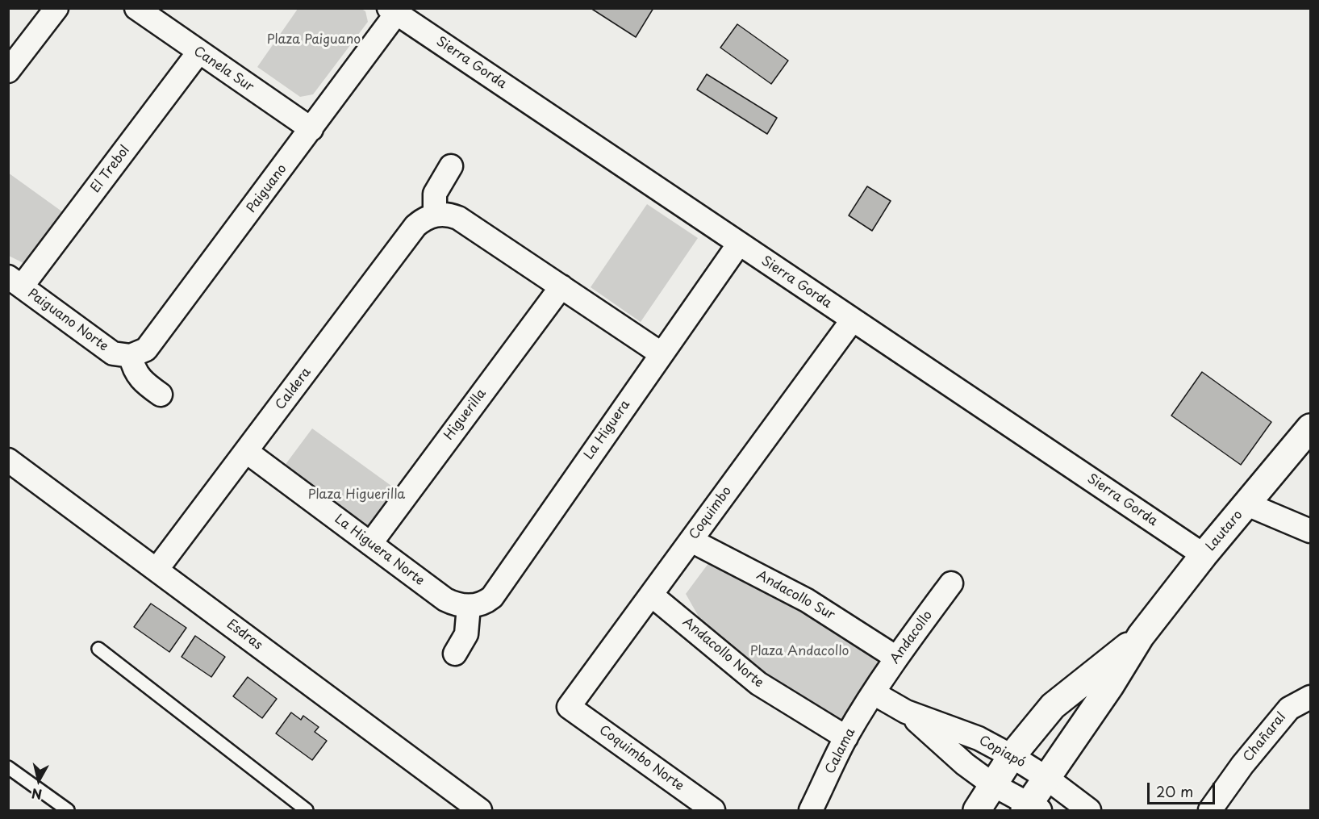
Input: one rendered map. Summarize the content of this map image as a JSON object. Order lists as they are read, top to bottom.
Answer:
{
  "streets": {
    "street": [
      "Sierra Gorda",
      "Canela Sur",
      "El Trebol",
      "Paiguano",
      "Paiguano Norte",
      "Caldera",
      "Higuerilla",
      "La Higuera",
      "Coquimbo",
      "Lautaro",
      "La Higuera Norte",
      "Andacollo Sur",
      "Esdras",
      "Andacollo",
      "Andacollo Norte",
      "Chañaral",
      "Calama",
      "Copiapó",
      "Coquimbo Norte"
    ]
  },
  "crossings": [
    ["Sierra Gorda", "Paiguano"],
    ["Sierra Gorda", "La Higuera"],
    ["Sierra Gorda", "Coquimbo"],
    ["Sierra Gorda", "Lautaro"],
    ["Canela Sur", "El Trebol"],
    ["Canela Sur", "Paiguano"],
    ["El Trebol", "Paiguano Norte"],
    ["Paiguano", "Paiguano Norte"],
    ["Caldera", "La Higuera Norte"],
    ["Caldera", "Esdras"],
    ["Higuerilla", "La Higuera Norte"],
    ["La Higuera", "La Higuera Norte"],
    ["Coquimbo", "Andacollo Sur"],
    ["Coquimbo", "Andacollo Norte"],
    ["Coquimbo", "Coquimbo Norte"],
    ["Lautaro", "Copiapó"],
    ["Andacollo Sur", "Andacollo"],
    ["Andacollo", "Calama"],
    ["Andacollo", "Copiapó"],
    ["Andacollo Norte", "Calama"],
    ["Calama", "Copiapó"]
  ],
  "parks": ["Plaza Paiguano", "Plaza Higuerilla", "Plaza Andacollo"],
  "scale_bar": "20 m",
  "north": "bottom"
}
